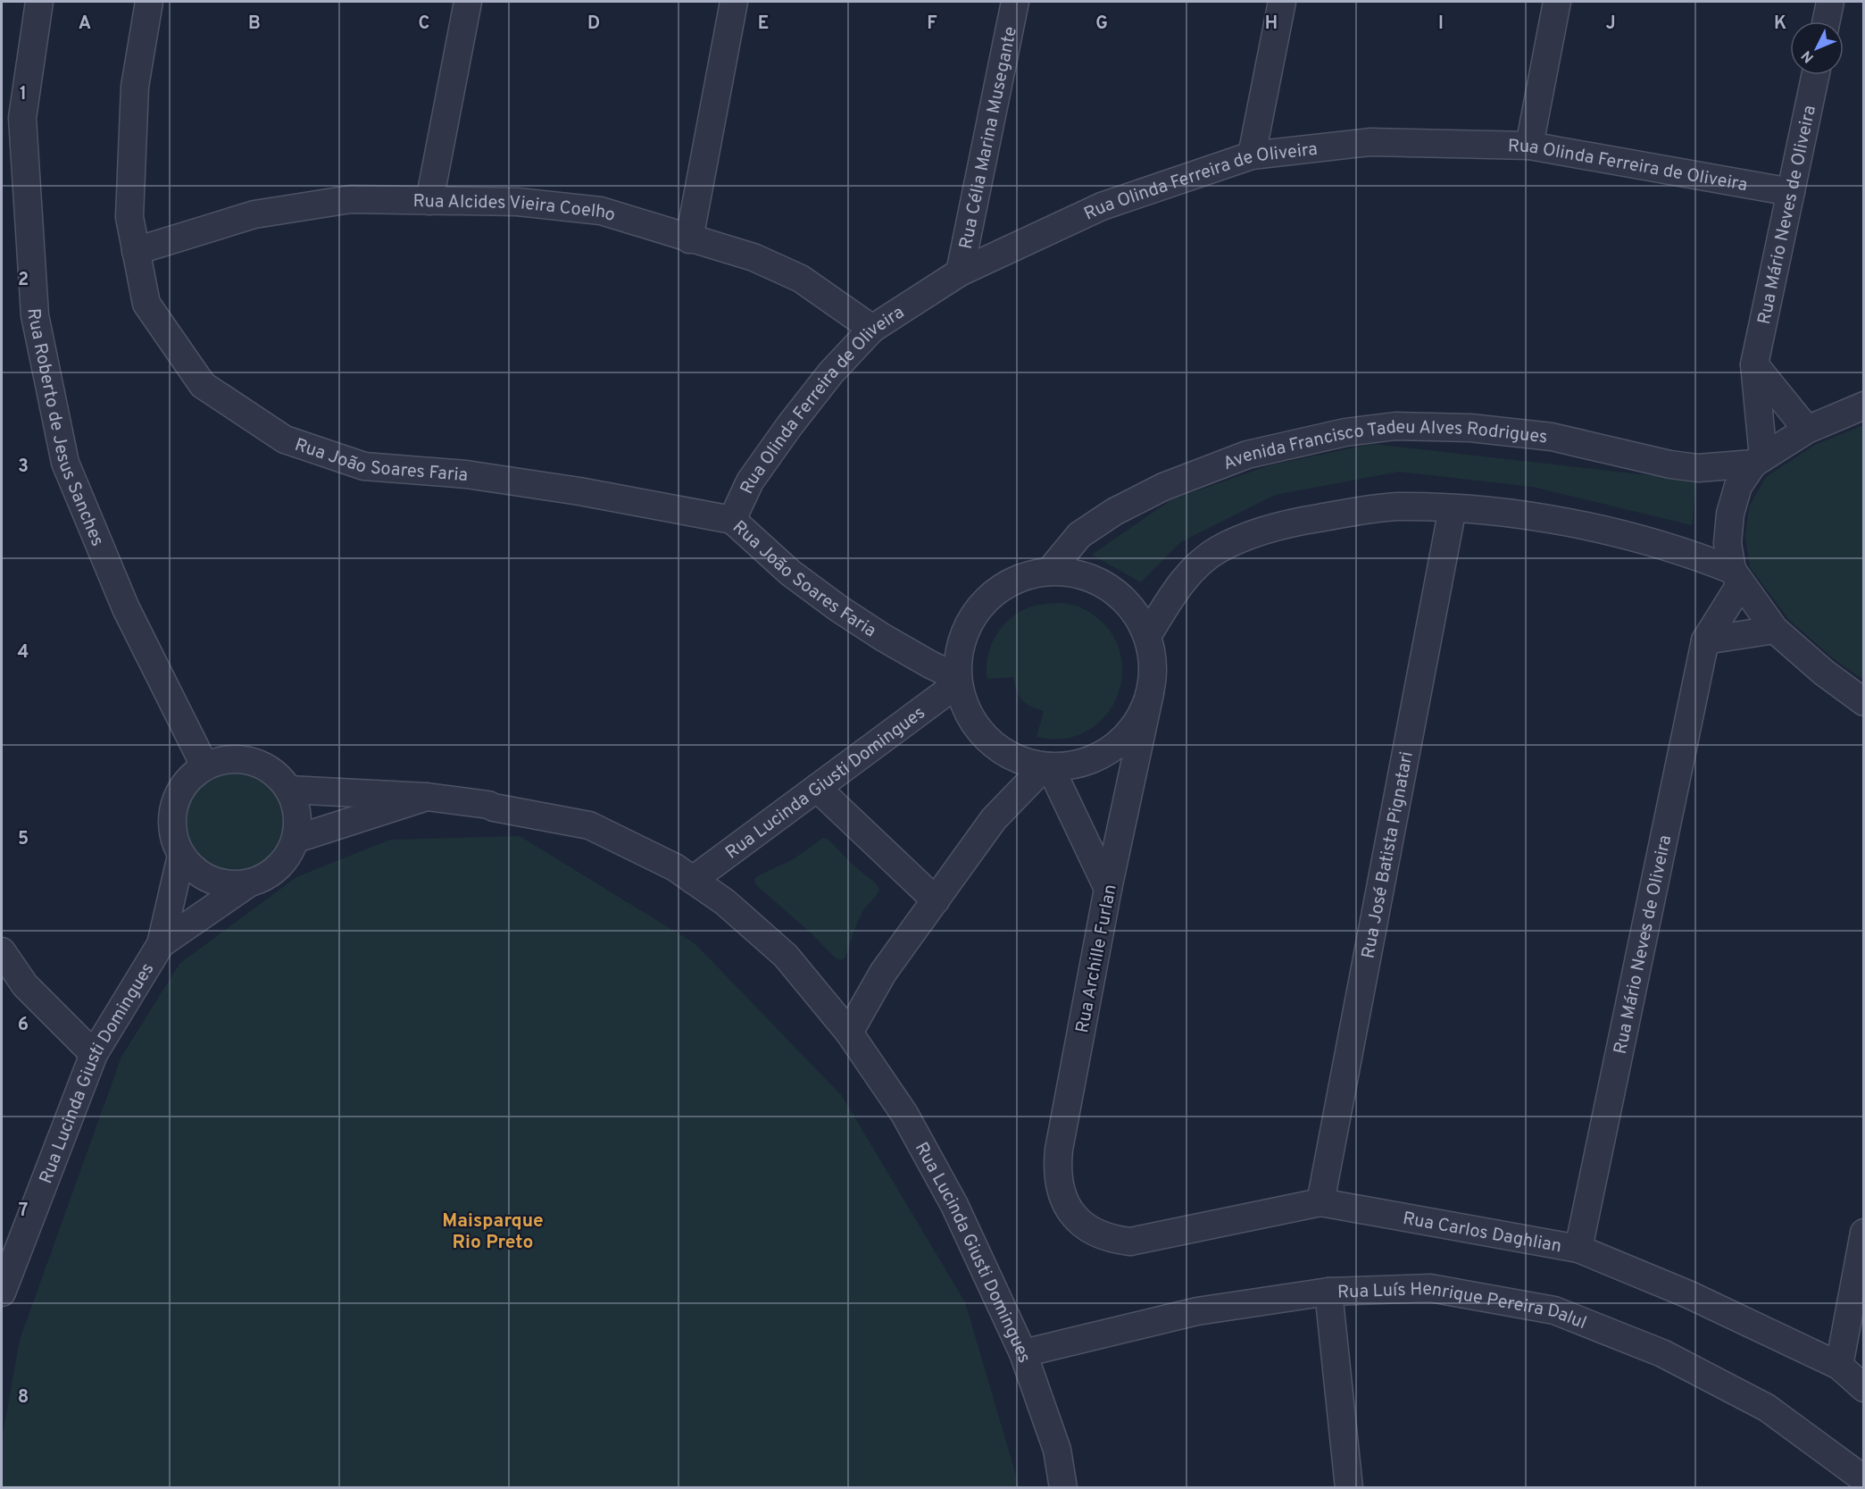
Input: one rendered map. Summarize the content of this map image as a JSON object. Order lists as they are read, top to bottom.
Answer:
{
  "streets": {
    "street": [
      "Rua Célia Marina Musegante",
      "Rua Olinda Ferreira de Oliveira",
      "Rua Alcides Vieira Coelho",
      "Rua Mário Neves de Oliveira",
      "Rua Roberto de Jesus Sanches",
      "Avenida Francisco Tadeu Alves Rodrigues",
      "Rua João Soares Faria",
      "Rua Lucinda Giusti Domingues",
      "Rua José Batista Pignatari",
      "Rua Archille Furlan",
      "Rua Carlos Daghlian",
      "Rua Luís Henrique Pereira Dalul"
    ]
  },
  "crossings": [
    ["Rua Célia Marina Musegante", "Rua Olinda Ferreira de Oliveira"],
    ["Rua Olinda Ferreira de Oliveira", "Rua Alcides Vieira Coelho"],
    ["Rua Olinda Ferreira de Oliveira", "Rua Mário Neves de Oliveira"],
    ["Rua Olinda Ferreira de Oliveira", "Rua João Soares Faria"],
    ["Rua Alcides Vieira Coelho", "Rua João Soares Faria"],
    ["Rua Mário Neves de Oliveira", "Avenida Francisco Tadeu Alves Rodrigues"],
    ["Rua Mário Neves de Oliveira", "Rua Carlos Daghlian"],
    ["Rua Roberto de Jesus Sanches", "Rua Lucinda Giusti Domingues"],
    ["Rua João Soares Faria", "Rua Lucinda Giusti Domingues"],
    ["Rua Lucinda Giusti Domingues", "Rua Luís Henrique Pereira Dalul"],
    ["Rua José Batista Pignatari", "Rua Carlos Daghlian"],
    ["Rua Archille Furlan", "Rua Carlos Daghlian"]
  ],
  "districts": ["Maisparque Rio Preto"],
  "north": "bottom left",
  "grid": {
    "columns": [
      "A",
      "B",
      "C",
      "D",
      "E",
      "F",
      "G",
      "H",
      "I",
      "J",
      "K"
    ],
    "rows": [
      "1",
      "2",
      "3",
      "4",
      "5",
      "6",
      "7",
      "8"
    ]
  }
}
